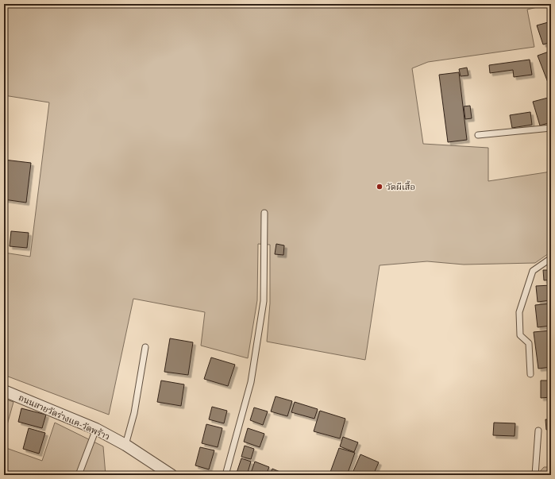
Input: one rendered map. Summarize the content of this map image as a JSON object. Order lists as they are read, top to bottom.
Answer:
{
  "streets": {
    "street": ["ถนนสายวัดร่างแค-วัดพร้าว"]
  },
  "places": ["วัดผีเสื้อ"]
}
